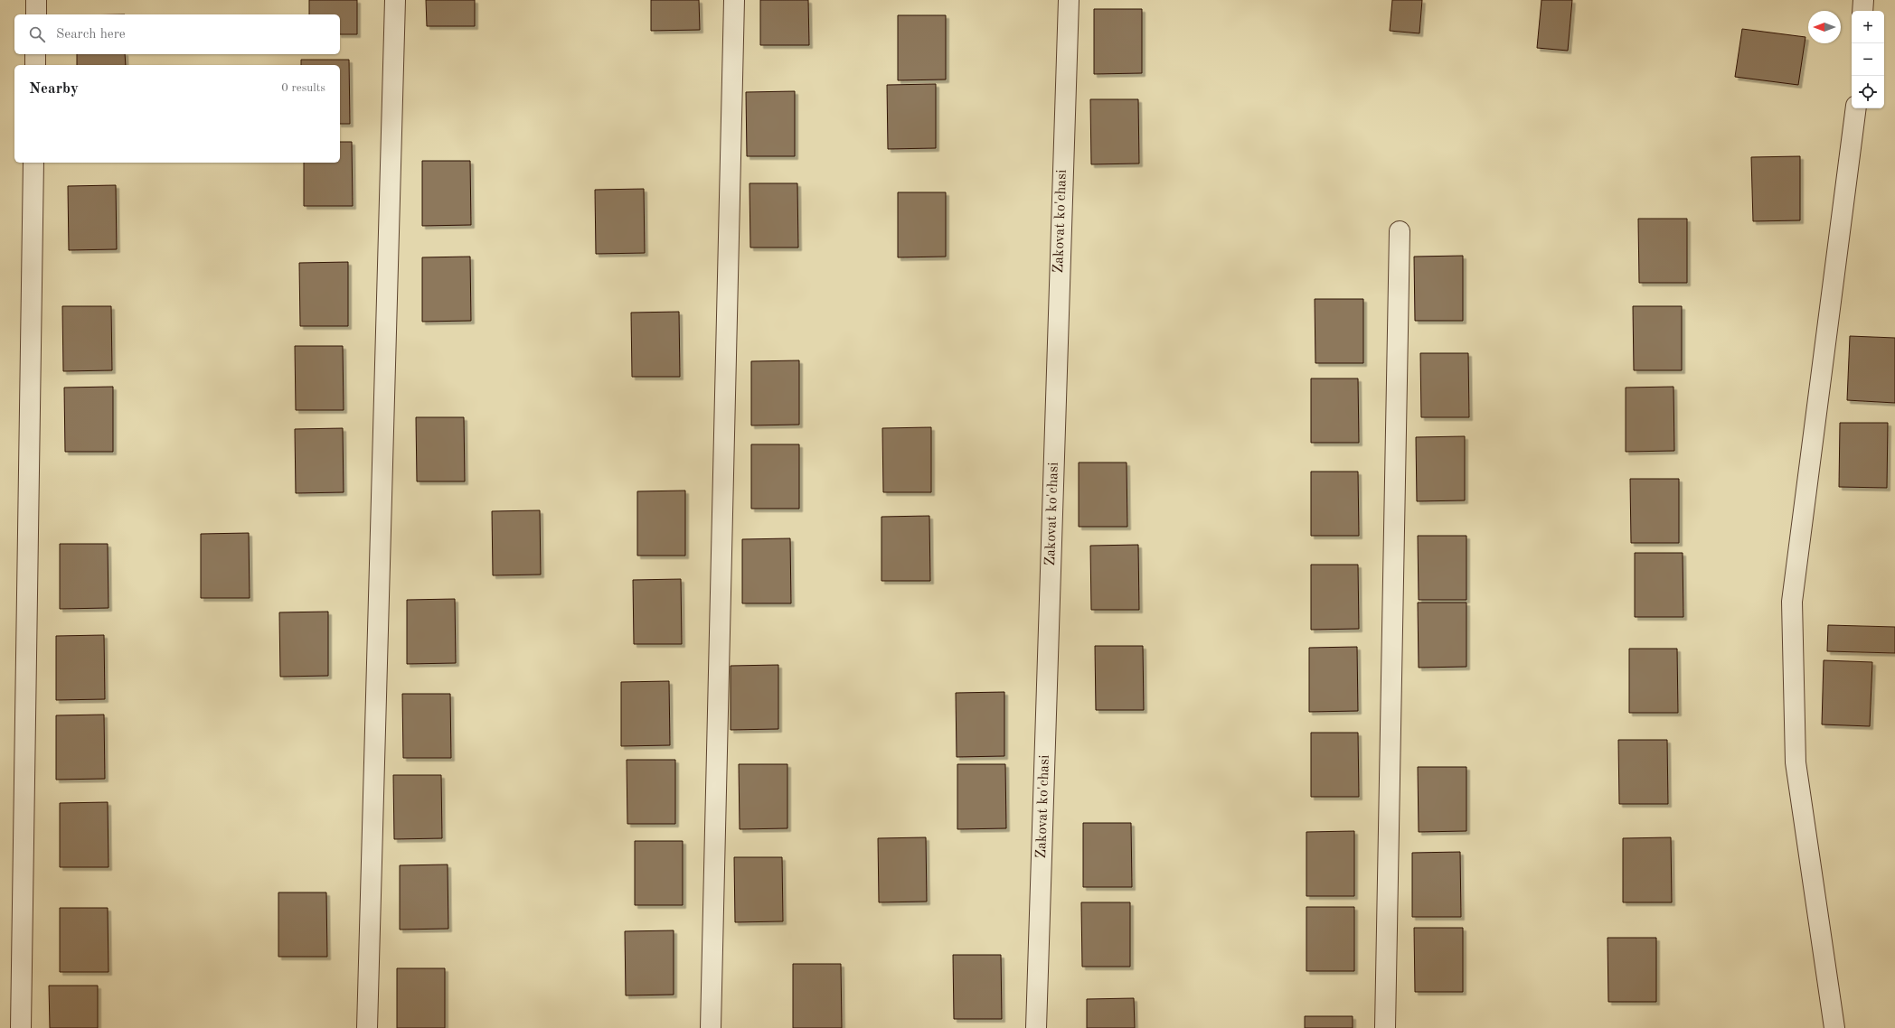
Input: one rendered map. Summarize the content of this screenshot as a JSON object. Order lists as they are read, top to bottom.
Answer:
{
  "streets": {
    "street": ["Zakovat ko'chasi"]
  },
  "north": "left",
  "page": {
    "map_buttons": ["+", "−"],
    "search": "Search here",
    "heading": ["Nearby", "0 results"]
  }
}
